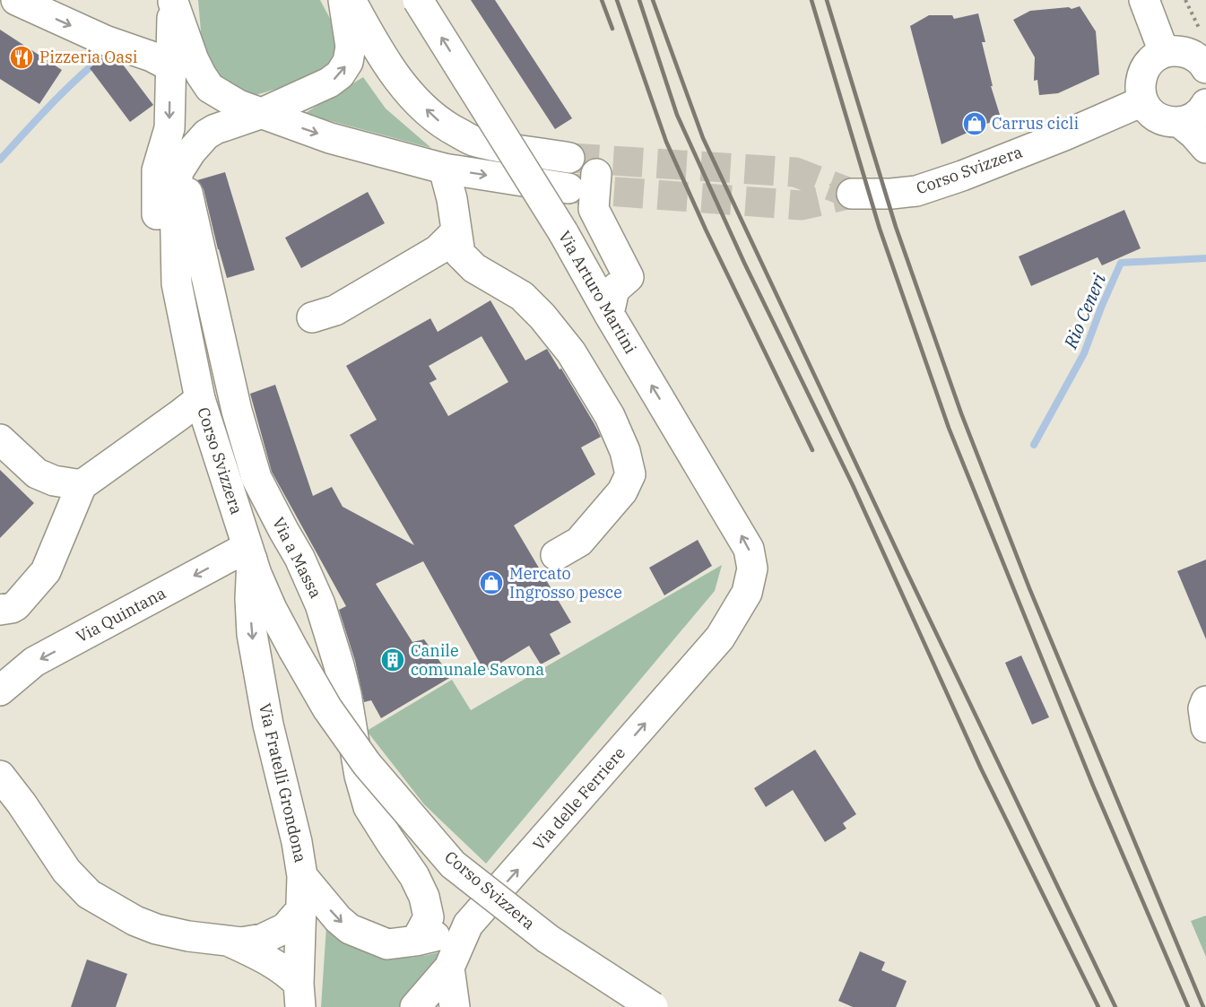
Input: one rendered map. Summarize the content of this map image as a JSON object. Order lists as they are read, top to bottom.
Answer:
{
  "streets": {
    "street": [
      "Corso Svizzera",
      "Via Arturo Martini",
      "Via a Massa",
      "Via Quintana",
      "Via Fratelli Grondona",
      "Via delle Ferriere"
    ]
  },
  "crossings": [
    ["Corso Svizzera", "Via Quintana"],
    ["Corso Svizzera", "Via Fratelli Grondona"],
    ["Via Arturo Martini", "Via delle Ferriere"],
    ["Via Quintana", "Via Fratelli Grondona"]
  ],
  "one_way": ["Via Arturo Martini", "Via Fratelli Grondona", "Via delle Ferriere"],
  "water": ["Rio Ceneri"],
  "places": {
    "restaurant": ["Pizzeria Oasi"],
    "shop": ["Carrus cicli", "Mercato Ingrosso pesce"],
    "building": ["Canile comunale Savona"]
  }
}
